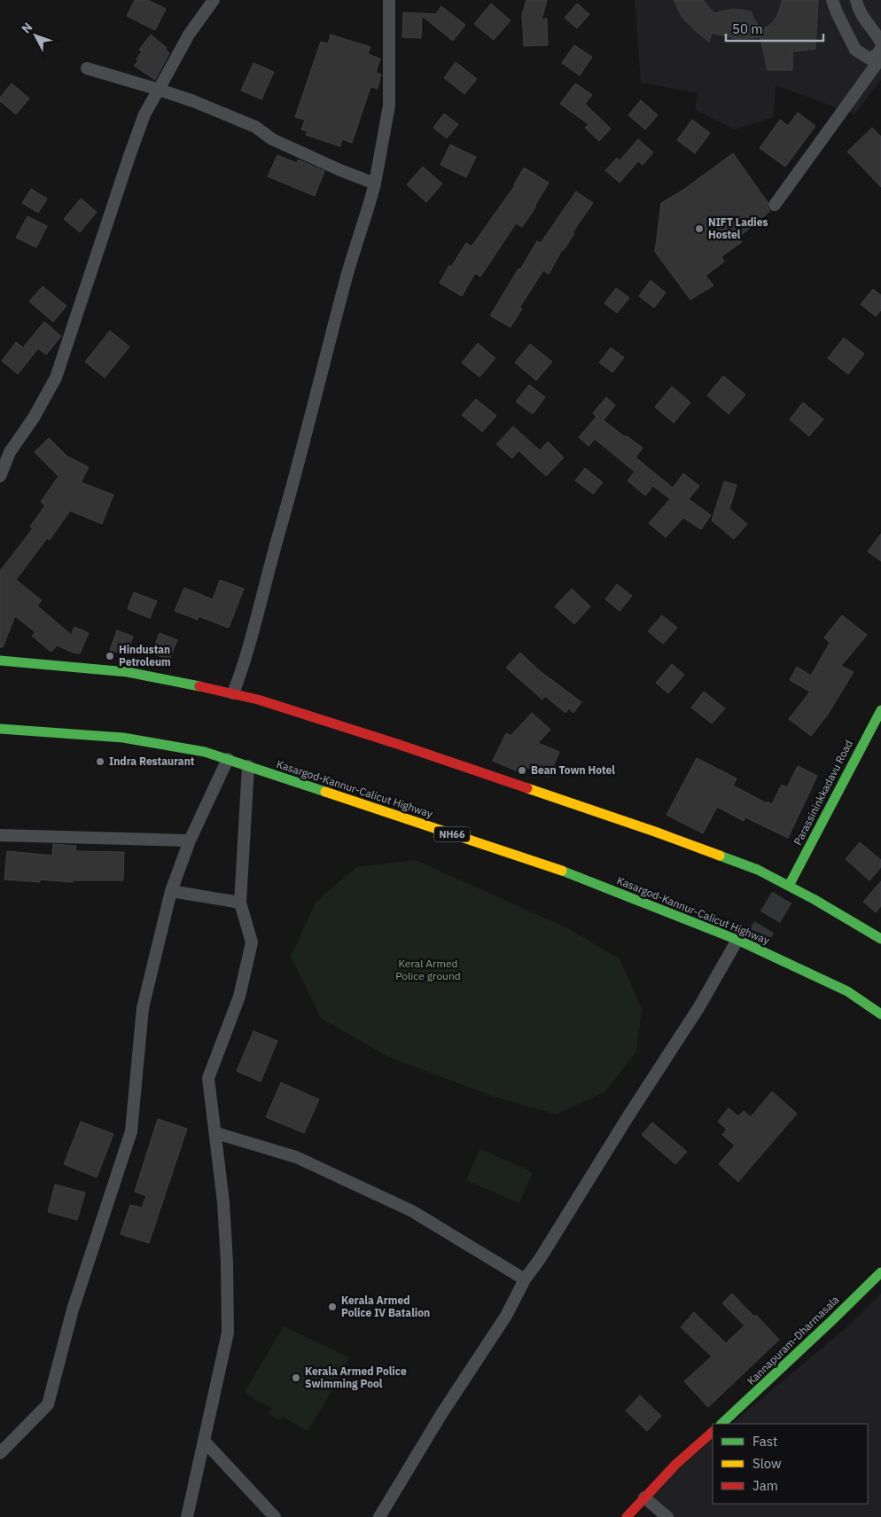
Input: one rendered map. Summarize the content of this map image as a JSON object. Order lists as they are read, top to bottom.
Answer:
{
  "streets": {
    "main road": [
      "Kasargod-Kannur-Calicut Highway",
      "Parassininkkadavu Road",
      "NH66",
      "Kannapuram-Dharmasala"
    ]
  },
  "parks": ["Keral Armed Police ground"],
  "places": [
    "NIFT Ladies Hostel",
    "Hindustan Petroleum",
    "Indra Restaurant",
    "Bean Town Hotel",
    "Kerala Armed Police IV Batalion",
    "Kerala Armed Police Swimming Pool"
  ],
  "legend": ["Fast", "Slow", "Jam"],
  "scale_bar": "50 m",
  "north": "top left"
}
